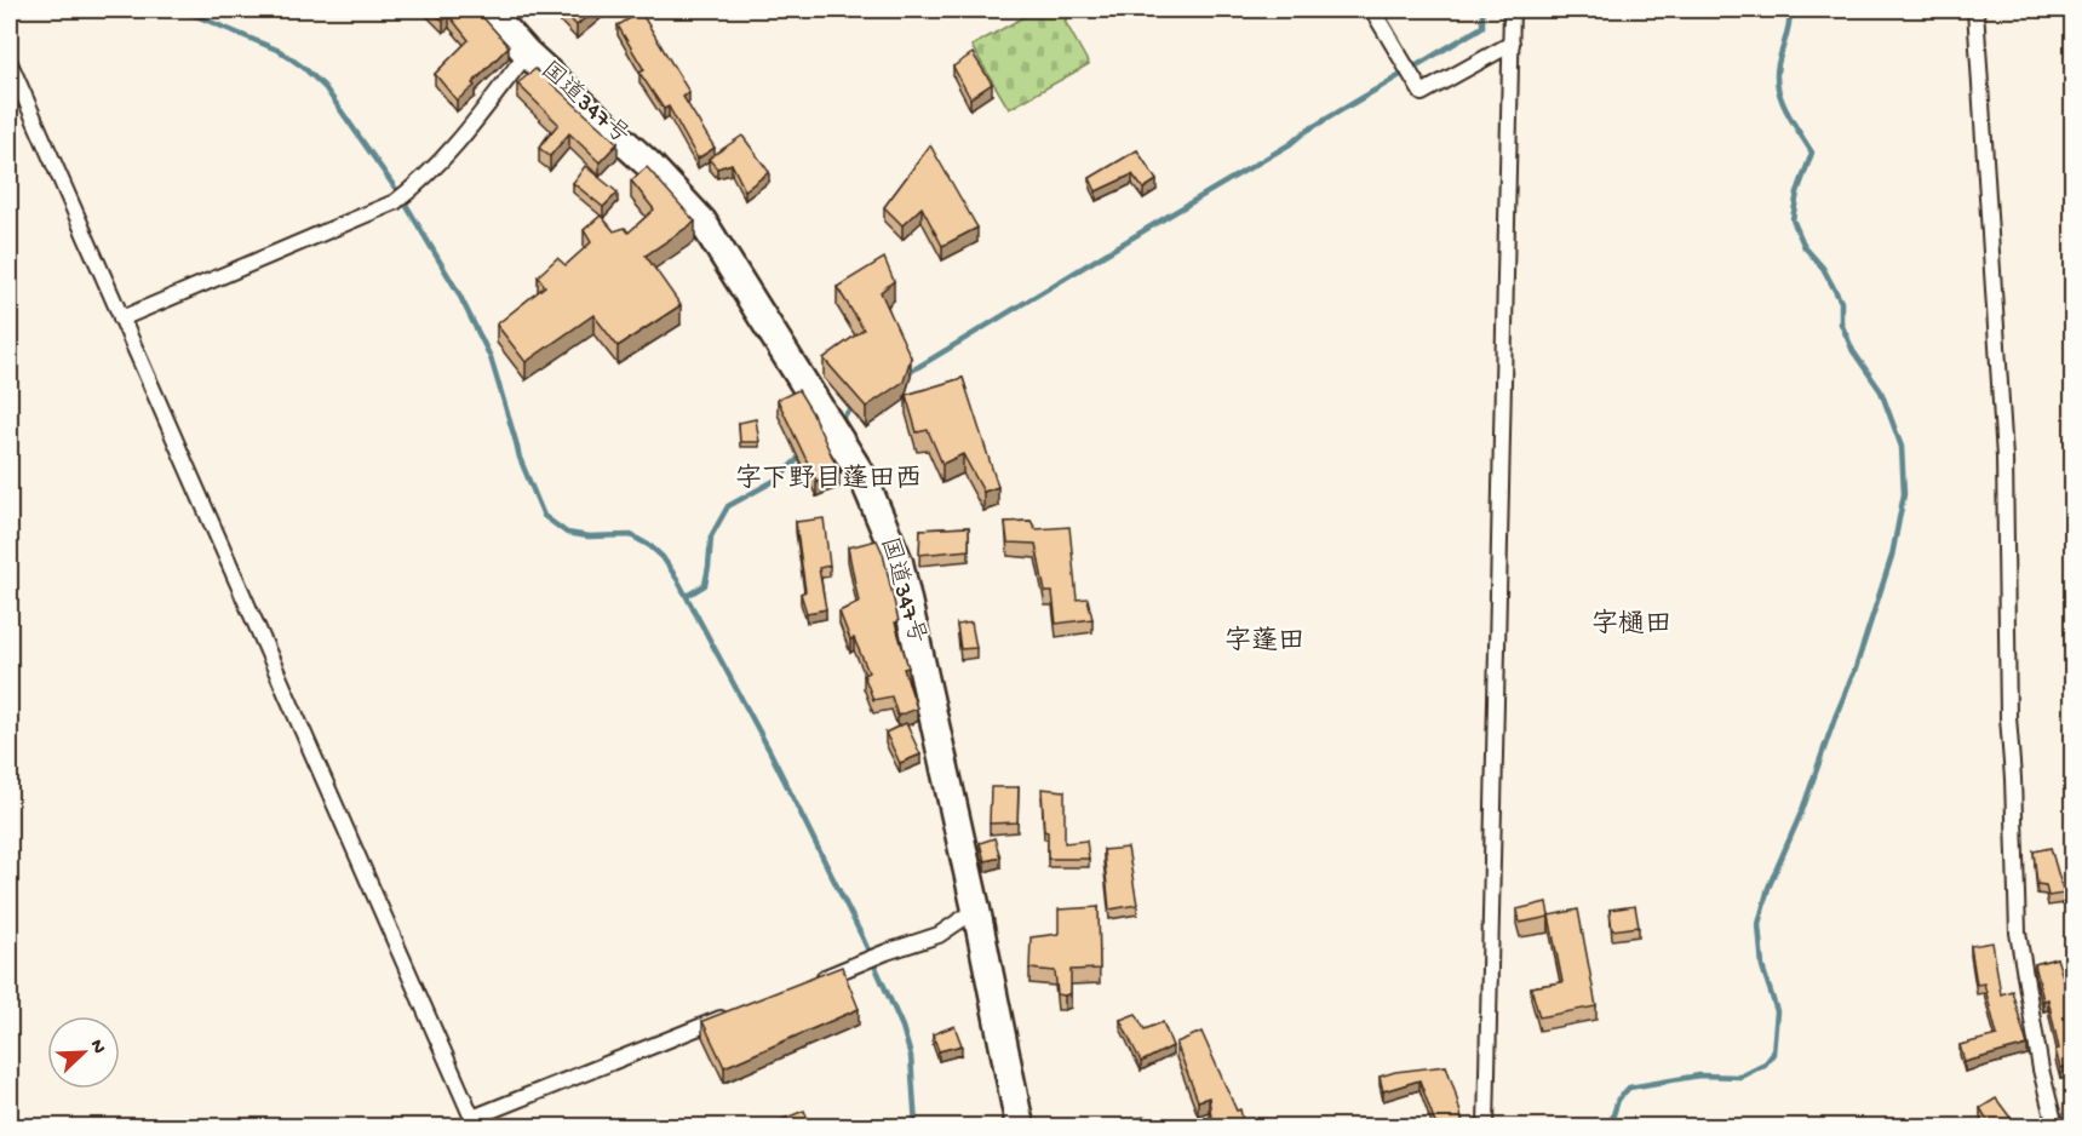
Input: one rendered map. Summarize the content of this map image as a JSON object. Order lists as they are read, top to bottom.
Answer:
{
  "streets": {
    "highway": ["国道347号"]
  },
  "districts": ["字下野目蓬田西", "字樋田", "字蓬田"],
  "north": "top right"
}
